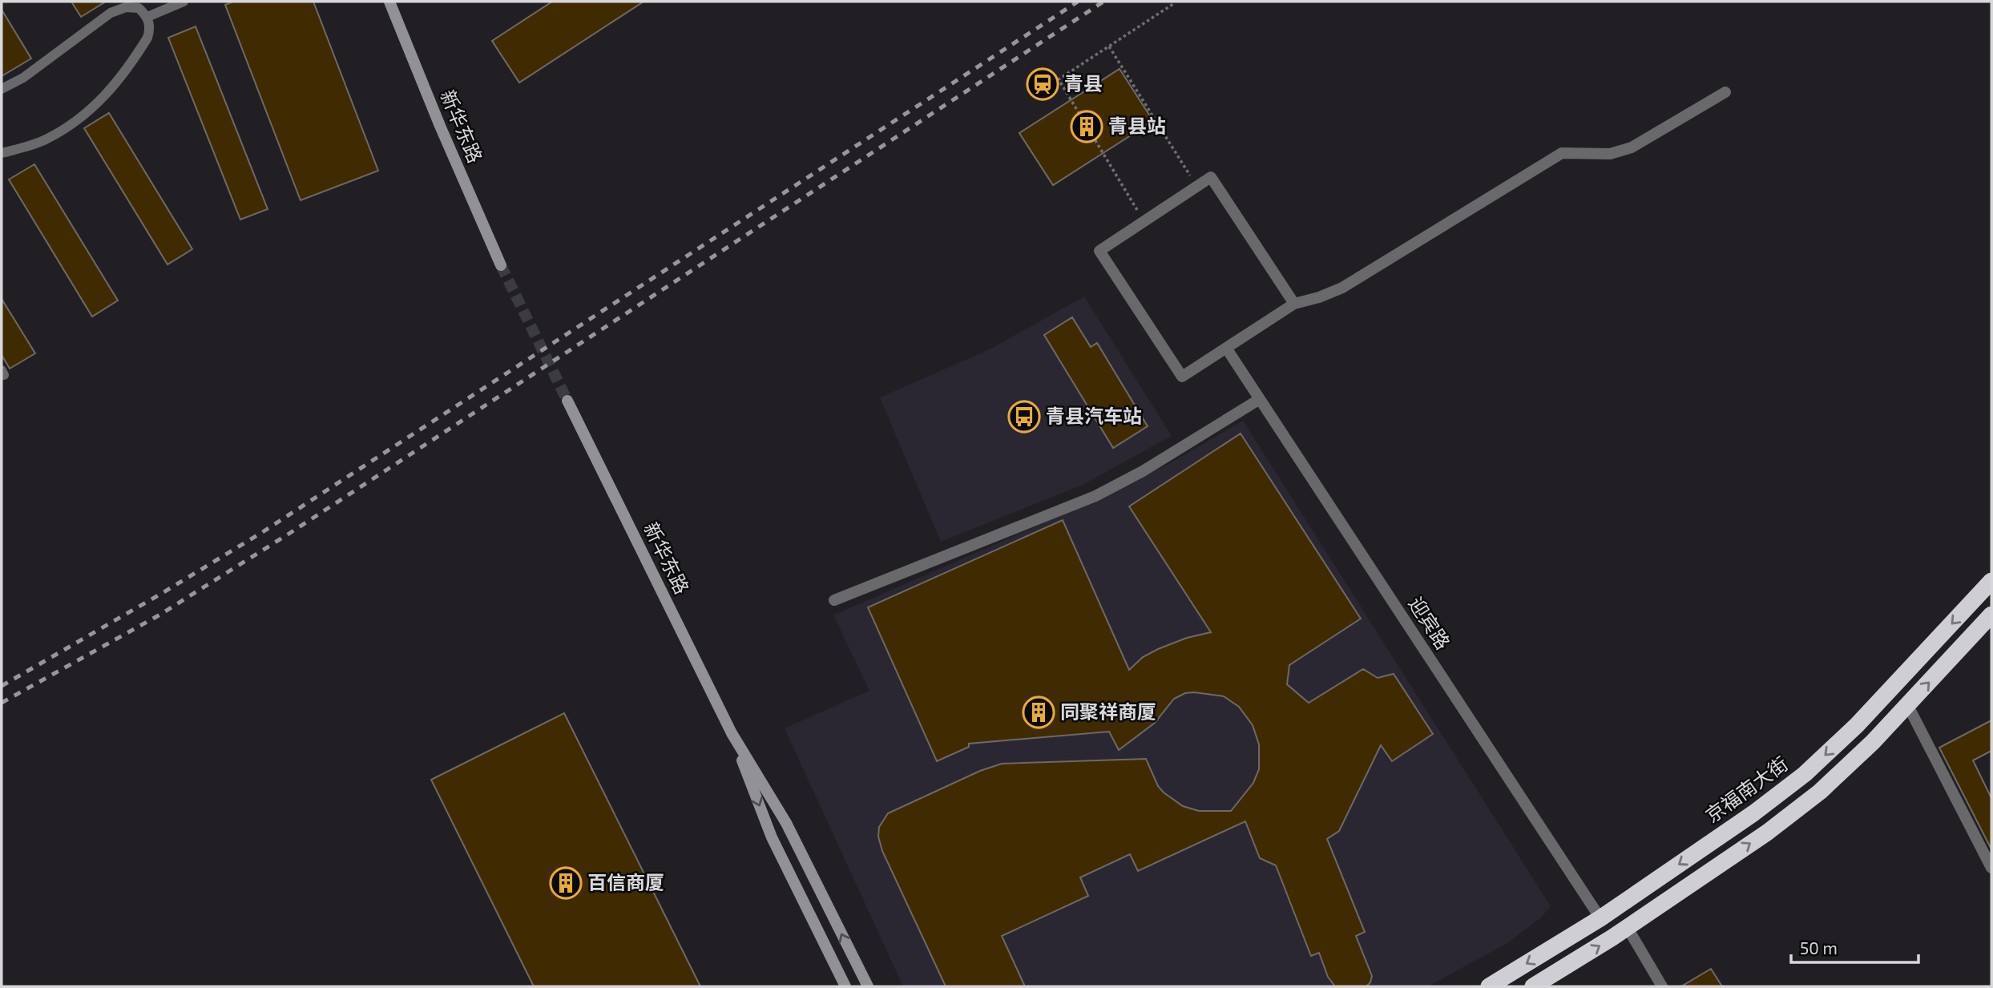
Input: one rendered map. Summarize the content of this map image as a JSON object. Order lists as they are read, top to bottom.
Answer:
{
  "streets": {
    "highway": ["京福南大街"],
    "main road": ["新华东路"],
    "street": ["迎宾路"]
  },
  "crossings": [
    ["迎宾路", "京福南大街"]
  ],
  "places": {
    "station": ["青县"],
    "building": ["青县站", "同聚祥商厦", "百信商厦"],
    "bus stop": ["青县汽车站"]
  },
  "scale_bar": "50 m"
}
